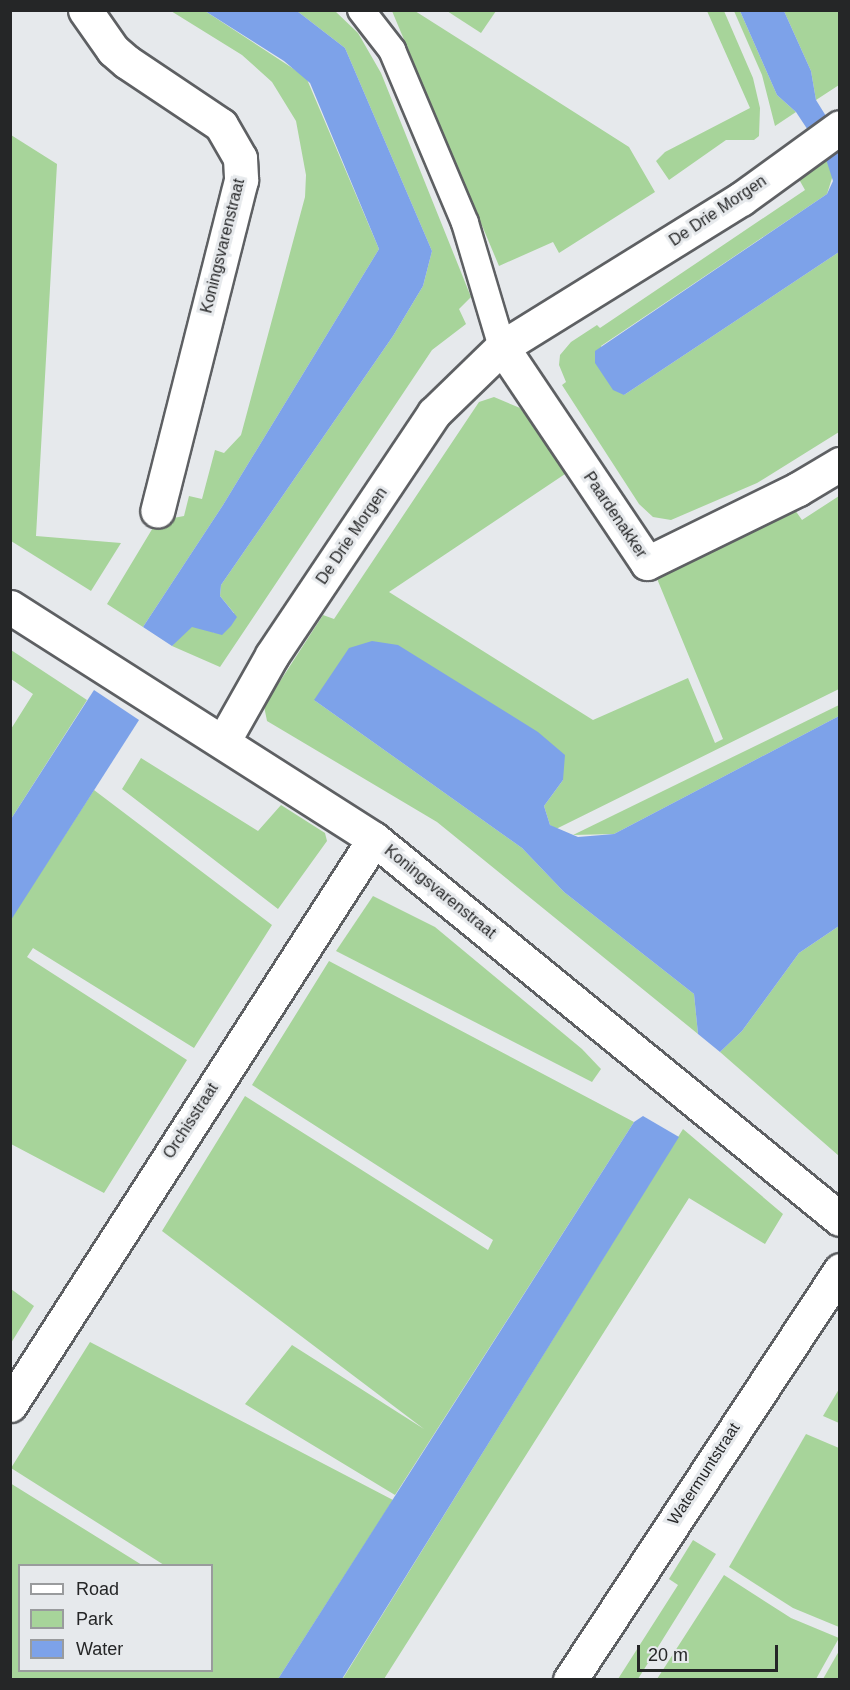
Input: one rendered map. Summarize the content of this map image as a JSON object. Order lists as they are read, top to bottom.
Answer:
{
  "streets": {
    "street": [
      "De Drie Morgen",
      "Koningsvarenstraat",
      "Paardenakker",
      "Orchisstraat",
      "Watermuntstraat"
    ]
  },
  "crossings": [
    ["De Drie Morgen", "Koningsvarenstraat"],
    ["De Drie Morgen", "Paardenakker"],
    ["Koningsvarenstraat", "Orchisstraat"]
  ],
  "legend": ["Road", "Park", "Water"],
  "scale_bar": "20 m"
}
